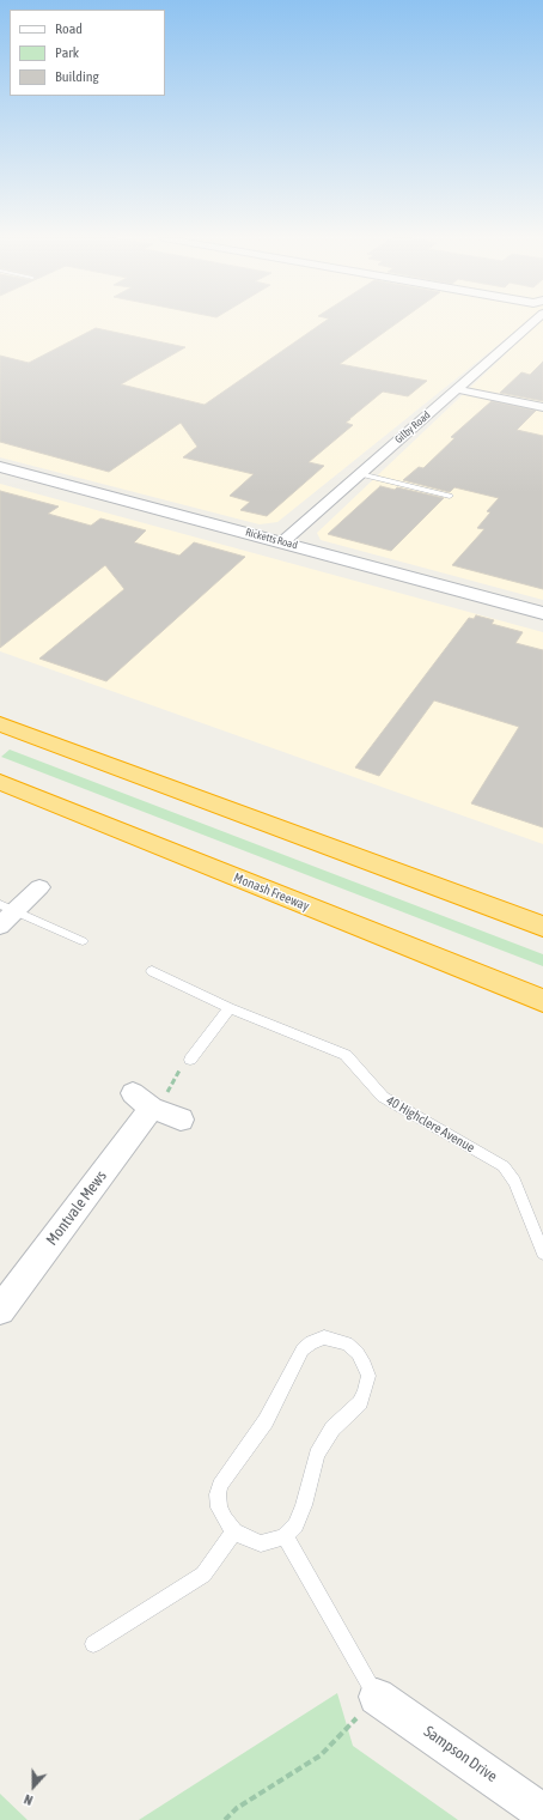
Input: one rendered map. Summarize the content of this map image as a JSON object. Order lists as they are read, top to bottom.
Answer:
{
  "streets": {
    "highway": ["Monash Freeway"],
    "street": [
      "Gilby Road",
      "Ricketts Road",
      "Montvale Mews",
      "Sampson Drive"
    ],
    "lane": ["40 Highclere Avenue"]
  },
  "crossings": [
    ["Gilby Road", "Ricketts Road"]
  ],
  "legend": ["Road", "Park", "Building"],
  "north": "bottom"
}
